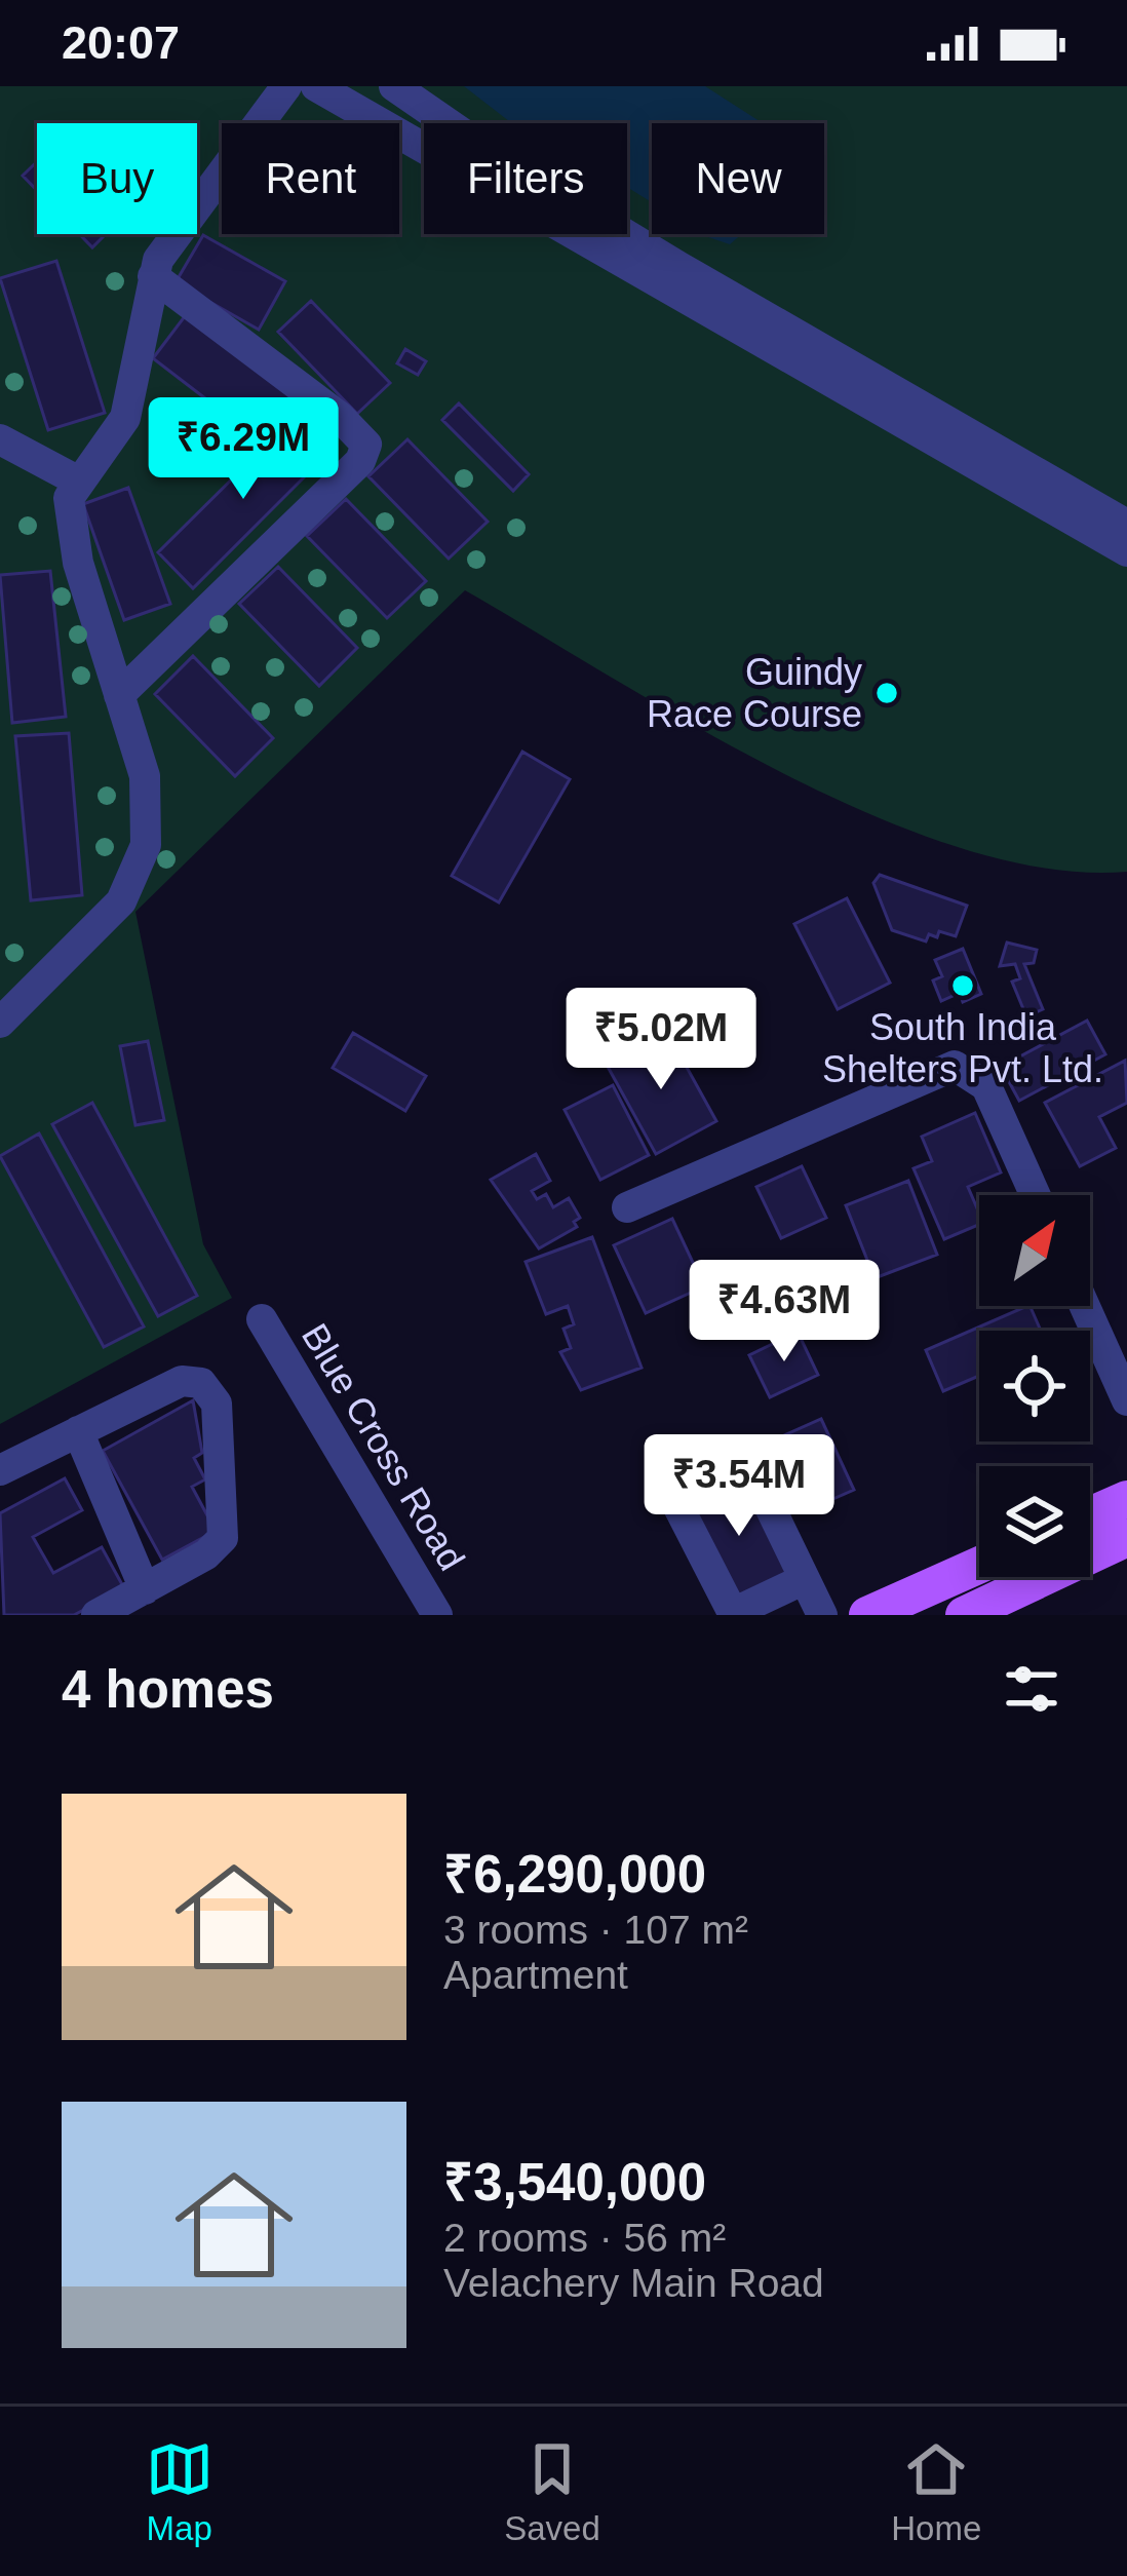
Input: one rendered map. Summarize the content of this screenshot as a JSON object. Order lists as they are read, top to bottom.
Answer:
{
  "streets": {
    "street": ["Blue Cross Road"]
  },
  "places": ["Guindy Race Course", "South India Shelters Pvt. Ltd."],
  "north": "top right",
  "page": {
    "status": "20:07",
    "chip": [
      "Buy",
      "Rent",
      "Filters",
      "New"
    ],
    "price": [
      "₹6.29M",
      "₹5.02M",
      "₹4.63M",
      "₹3.54M"
    ],
    "heading": "4 homes",
    "list": [
      {
        "name": "₹6,290,000",
        "note": "3 rooms · 107 m² · Apartment"
      },
      {
        "name": "₹3,540,000",
        "note": "2 rooms · 56 m² · Velachery Main Road"
      }
    ],
    "tabs": ["Map", "Saved", "Home"]
  }
}
